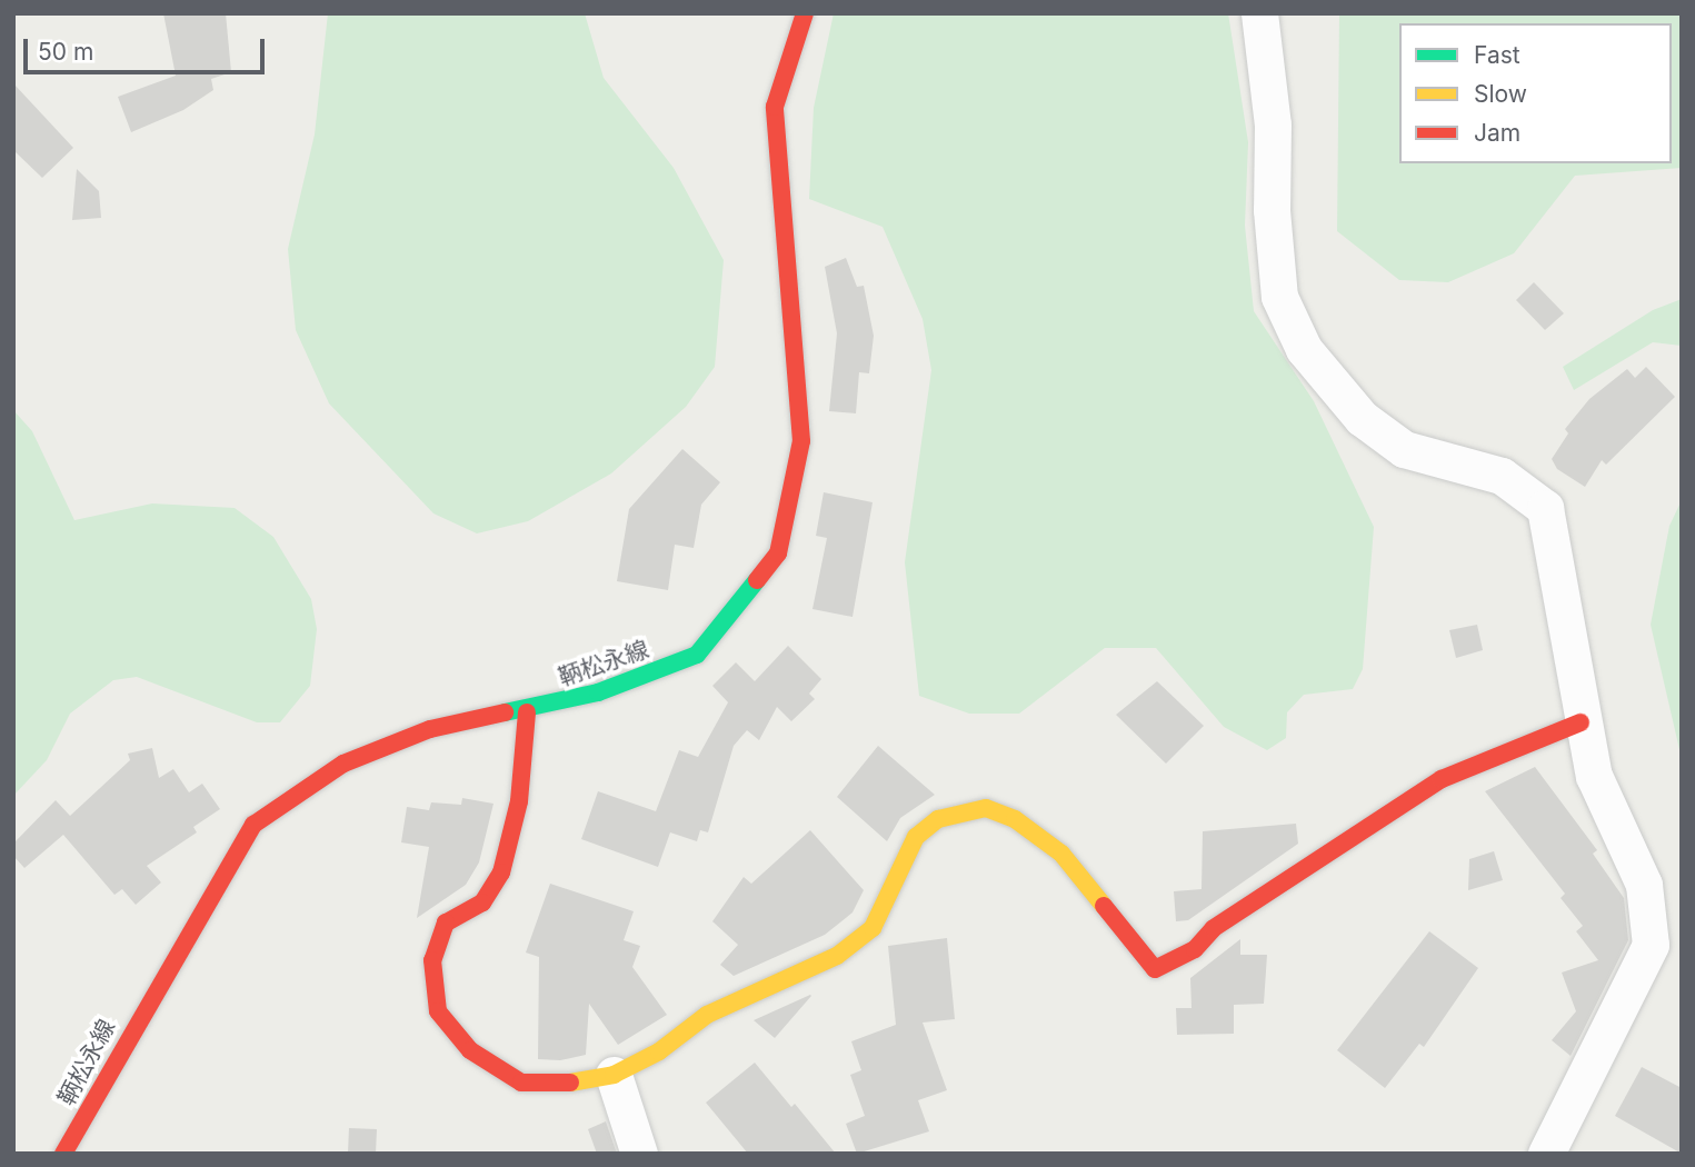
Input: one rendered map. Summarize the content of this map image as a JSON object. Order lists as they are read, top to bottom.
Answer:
{
  "streets": {
    "street": ["鞆松永線"]
  },
  "legend": ["Fast", "Slow", "Jam"],
  "scale_bar": "50 m"
}
